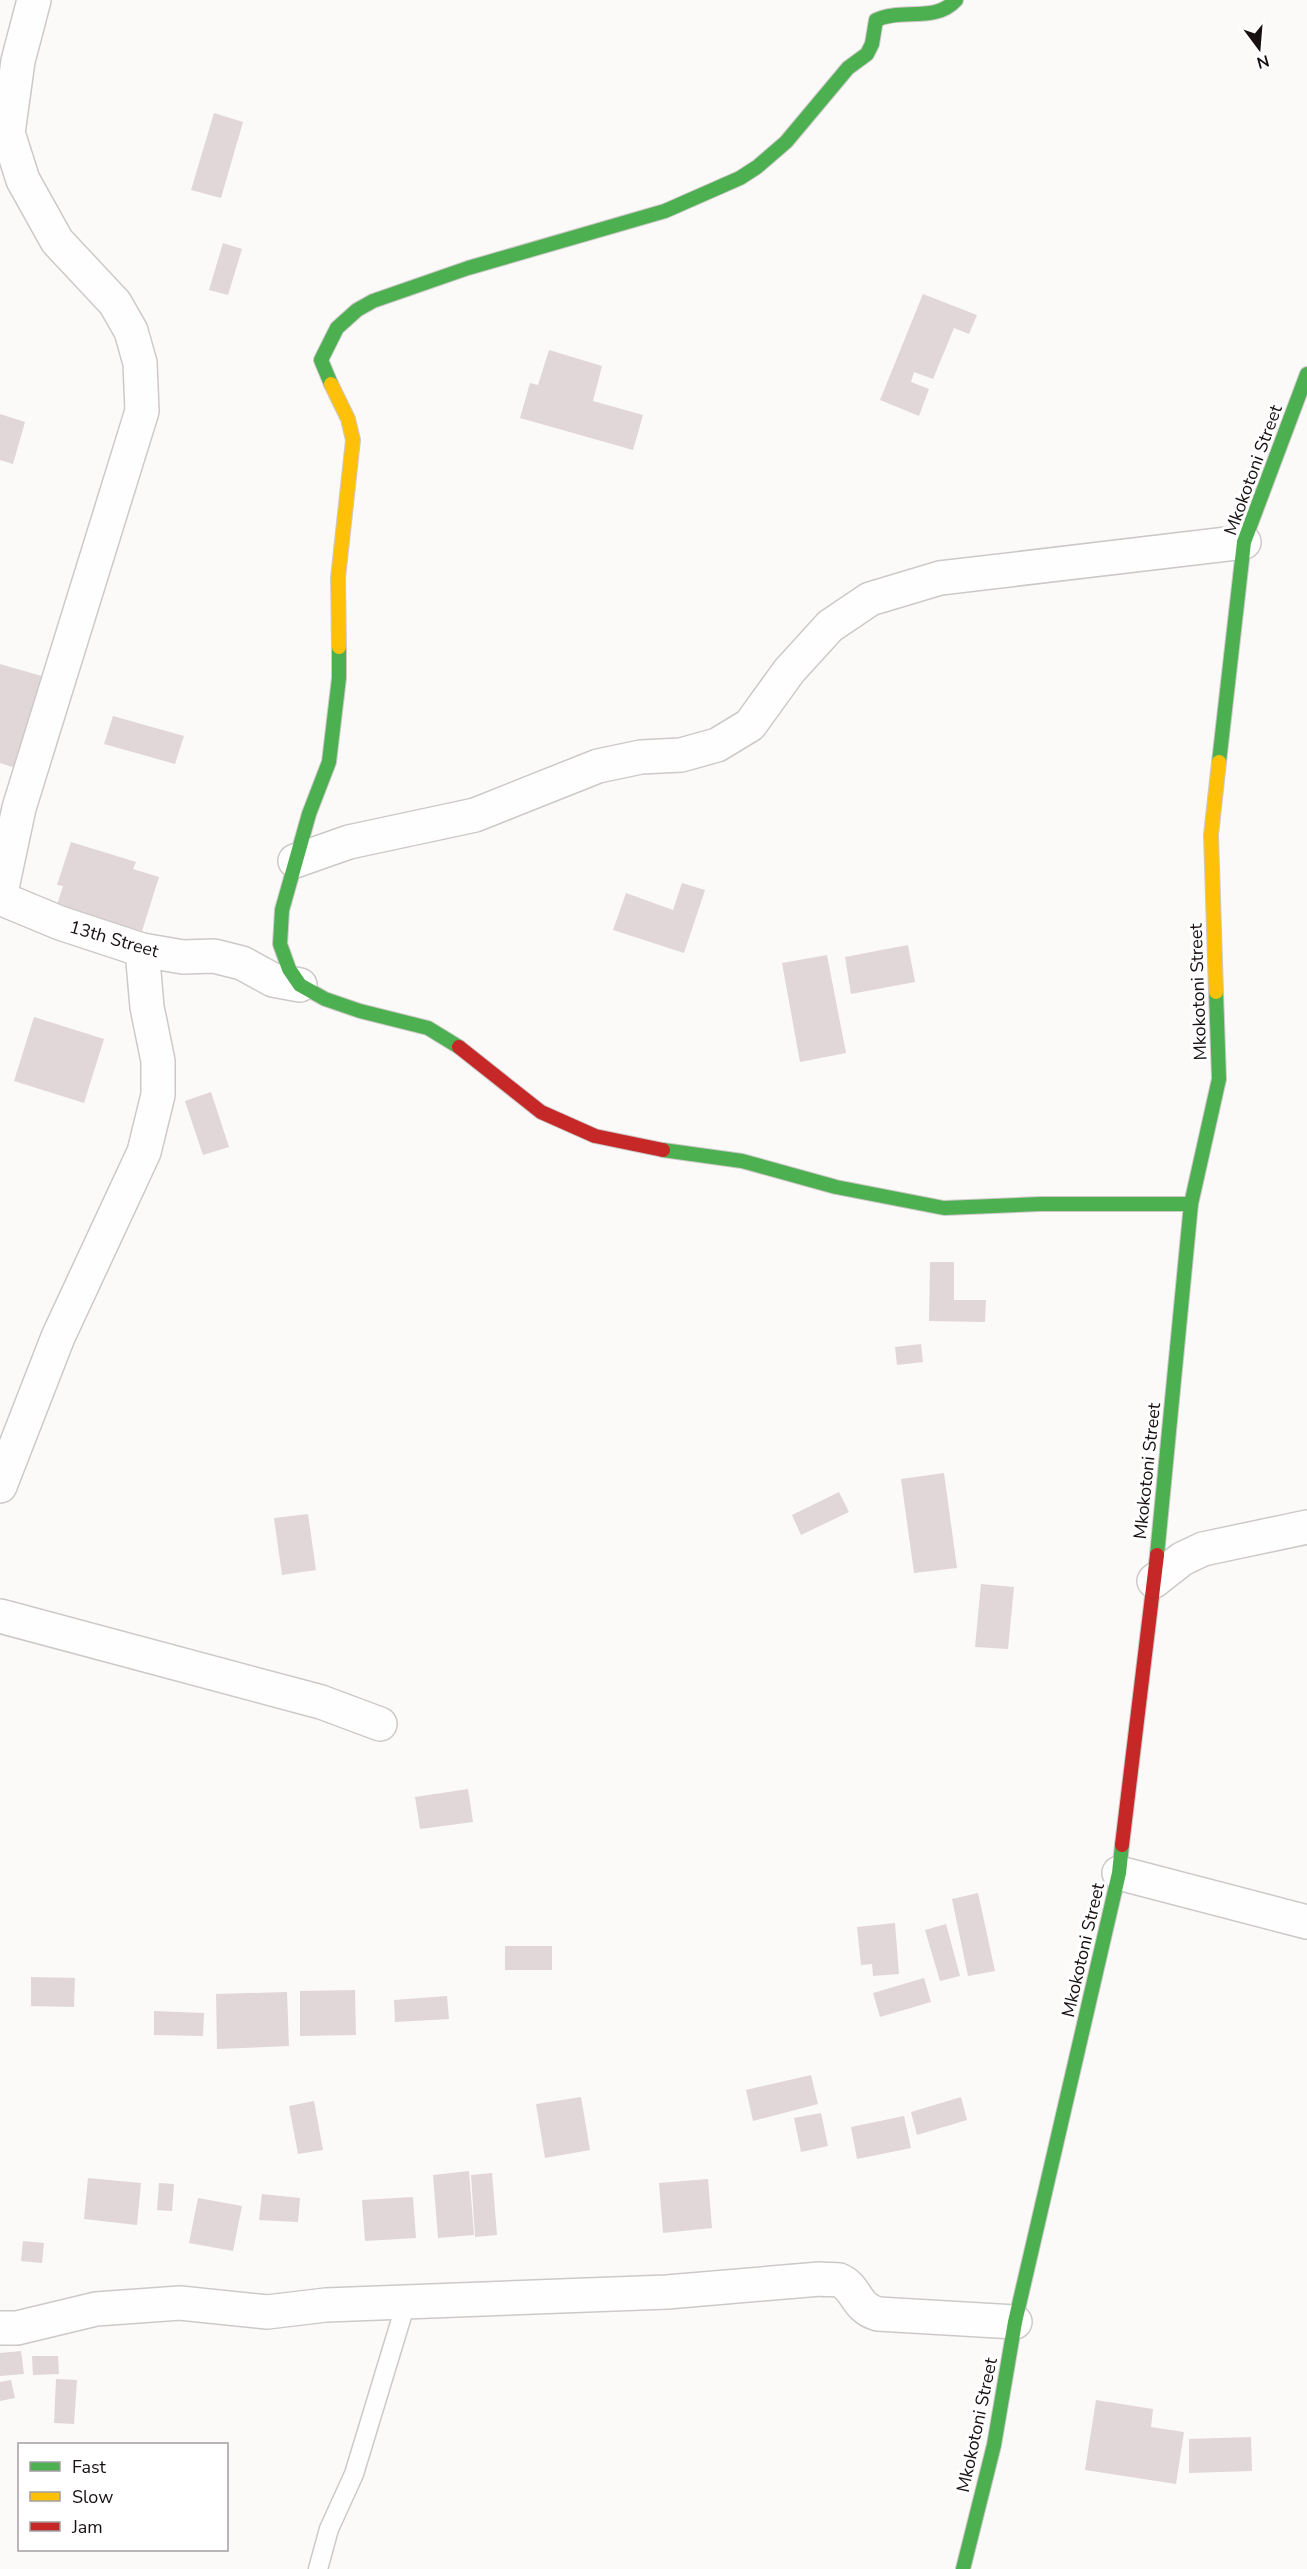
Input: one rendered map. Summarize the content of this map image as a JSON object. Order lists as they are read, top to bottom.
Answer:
{
  "streets": {
    "street": ["Mkokotoni Street", "13th Street"]
  },
  "legend": ["Fast", "Slow", "Jam"],
  "north": "bottom"
}
